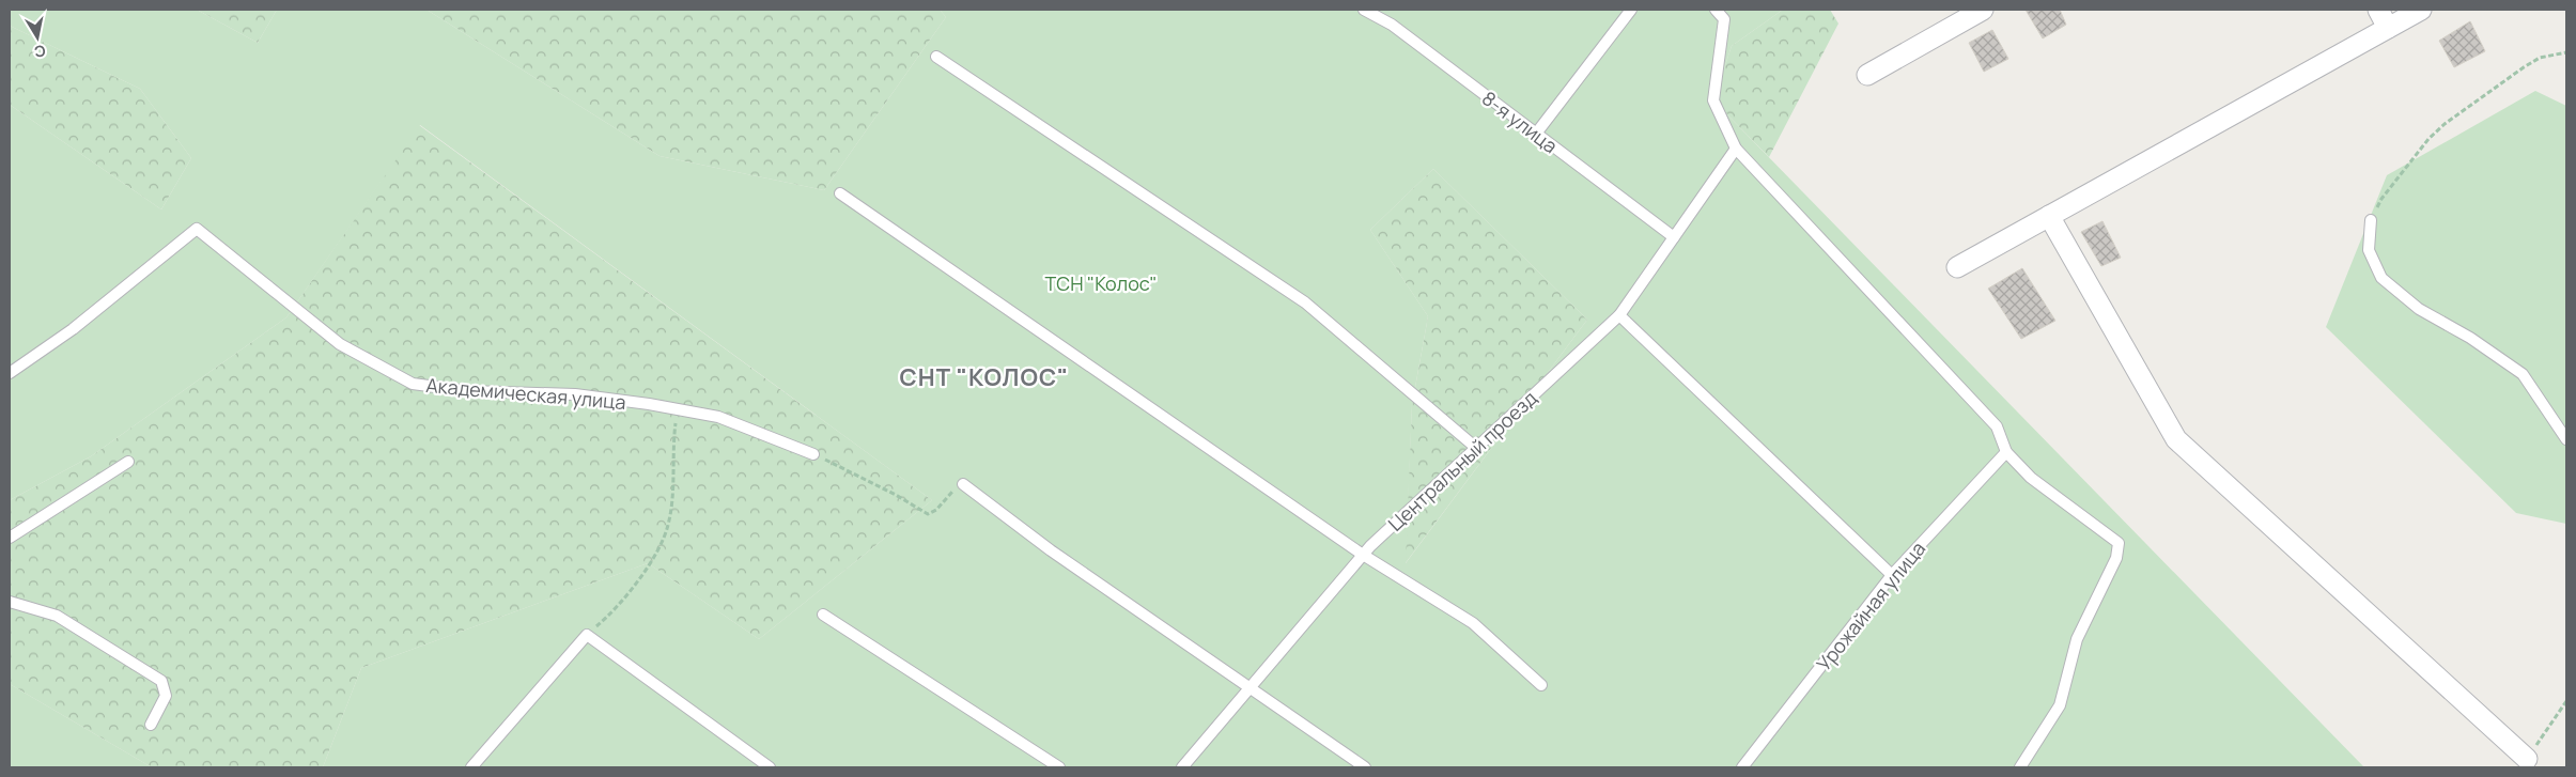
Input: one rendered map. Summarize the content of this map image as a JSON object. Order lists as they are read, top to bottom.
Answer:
{
  "streets": {
    "lane": [
      "8-я улица",
      "Академическая улица",
      "Центральный проезд",
      "Урожайная улица"
    ]
  },
  "crossings": [
    ["8-я улица", "Центральный проезд"]
  ],
  "districts": ["СНТ \"КОЛОС\""],
  "parks": ["ТСН \"Колос\""],
  "north": "bottom"
}
